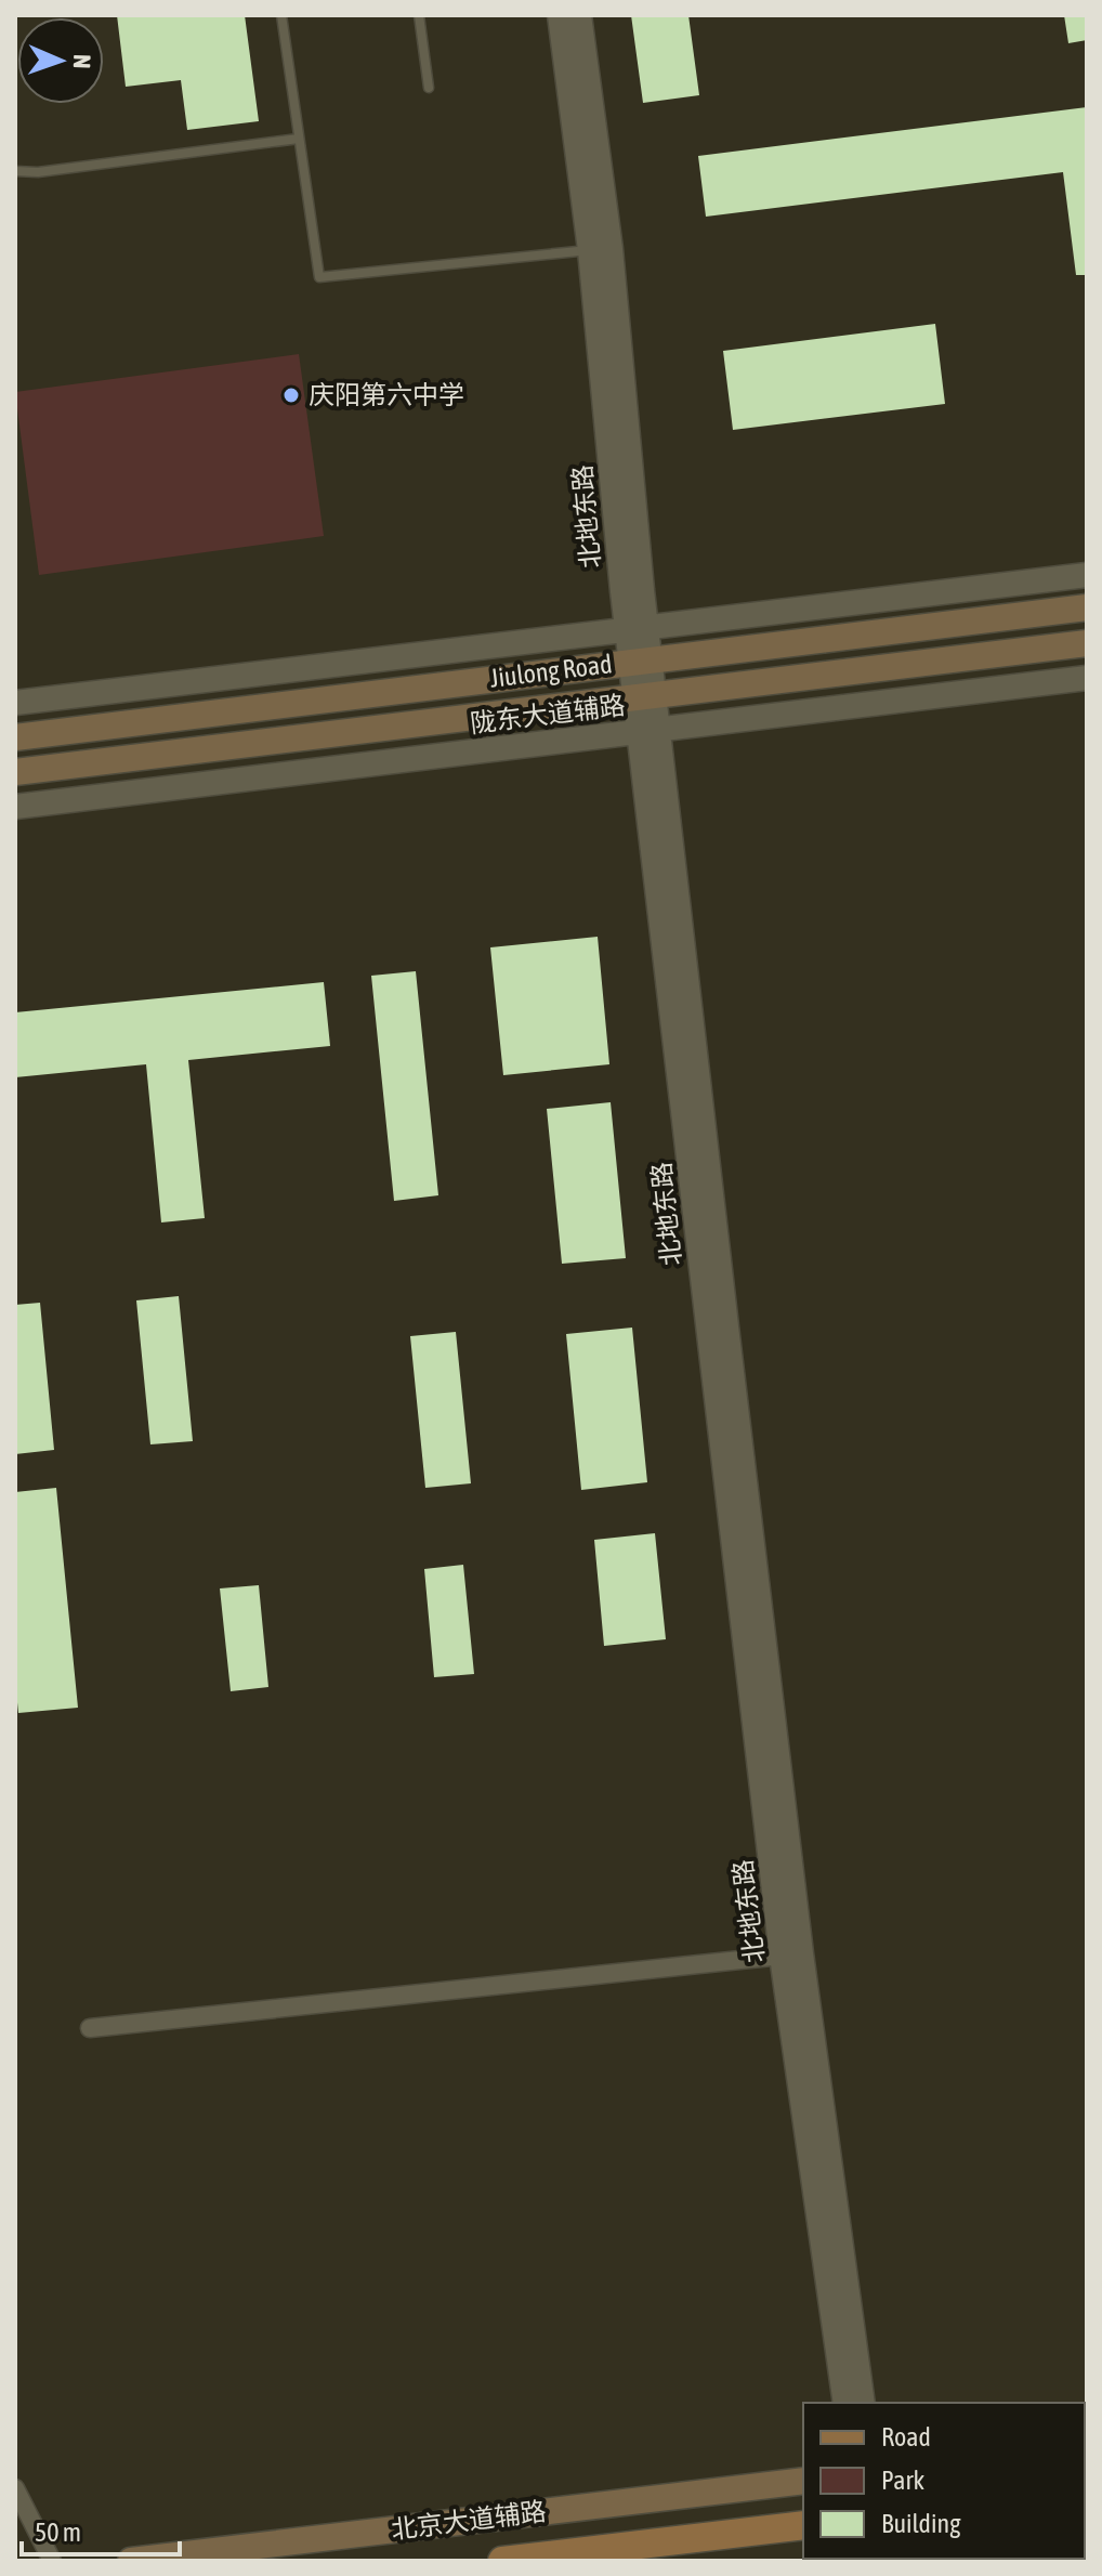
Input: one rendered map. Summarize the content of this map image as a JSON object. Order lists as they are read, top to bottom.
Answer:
{
  "streets": {
    "main road": ["Jiulong Road", "北京大道辅路"],
    "street": ["北地东路", "陇东大道辅路"]
  },
  "crossings": [
    ["北地东路", "Jiulong Road"],
    ["北地东路", "陇东大道辅路"]
  ],
  "places": ["庆阳第六中学"],
  "legend": ["Road", "Park", "Building"],
  "scale_bar": "50 m",
  "north": "right"
}
